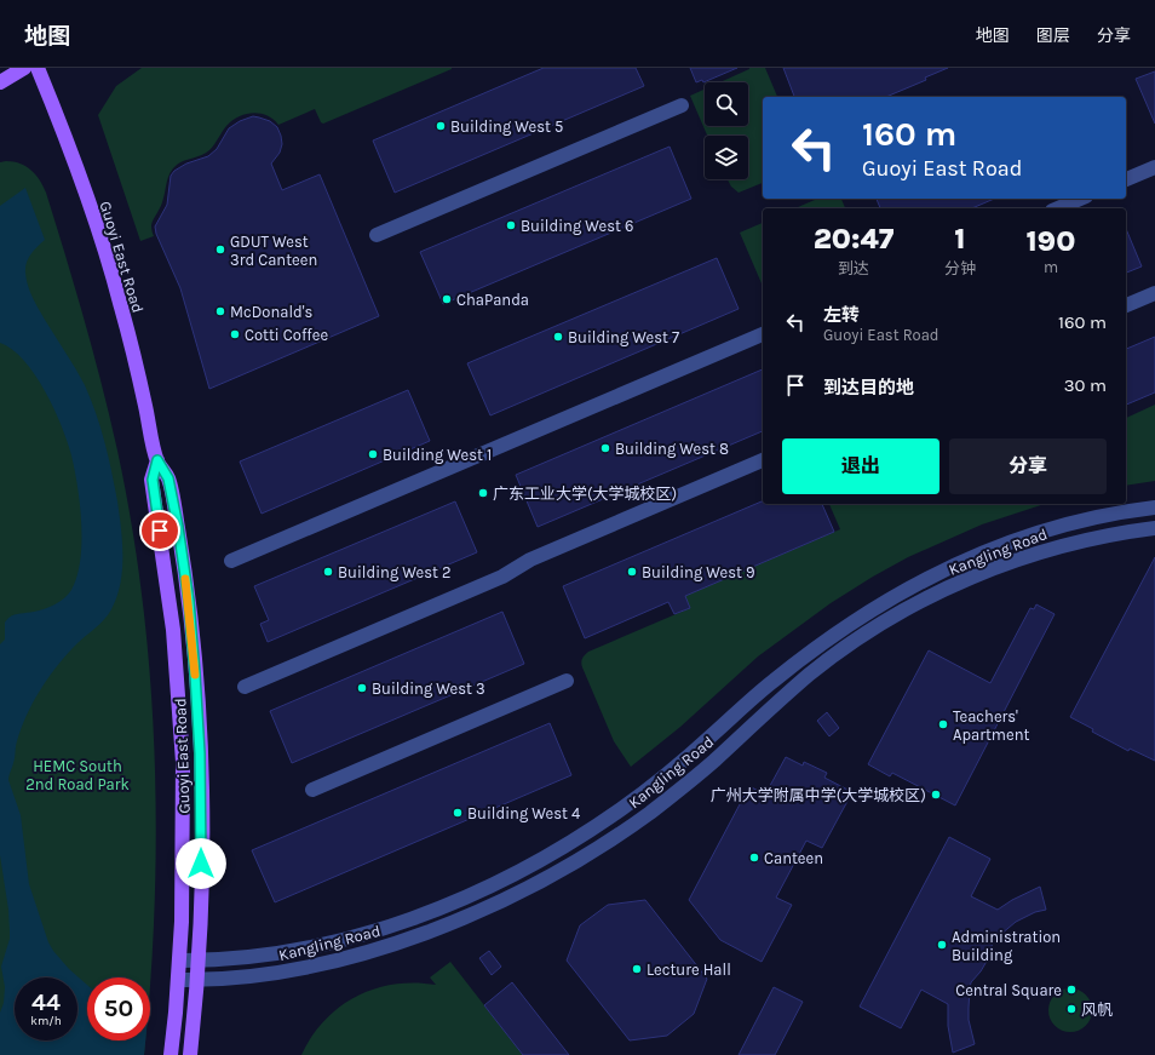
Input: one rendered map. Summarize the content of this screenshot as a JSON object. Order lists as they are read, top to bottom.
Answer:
{
  "streets": {
    "main road": ["Guoyi East Road"],
    "street": ["Kangling Road"]
  },
  "crossings": [
    ["Guoyi East Road", "Kangling Road"]
  ],
  "parks": ["HEMC South 2nd Road Park"],
  "places": [
    "Building West 5",
    "Building West 6",
    "GDUT West 3rd Canteen",
    "ChaPanda",
    "McDonald's",
    "Cotti Coffee",
    "Building West 7",
    "Building West 8",
    "Building West 1",
    "广东工业大学(大学城校区)",
    "Building West 2",
    "Building West 9",
    "Building West 3",
    "Teachers' Apartment",
    "广州大学附属中学(大学城校区)",
    "Building West 4",
    "Canteen",
    "Administration Building",
    "Lecture Hall",
    "Central Square",
    "风帆"
  ],
  "page": {
    "header": "地图",
    "nav": ["地图", "图层", "分享"],
    "turn": ["160 m", "Guoyi East Road"],
    "eta": [
      "20:47",
      "到达",
      "1",
      "分钟",
      "190",
      "m"
    ],
    "list": [
      {
        "name": "左转",
        "note": "Guoyi East Road",
        "value": "160 m"
      },
      {
        "name": "到达目的地",
        "value": "30 m"
      }
    ],
    "buttons": ["退出", "分享"],
    "speed": "44 km/h",
    "limit": "50"
  }
}
